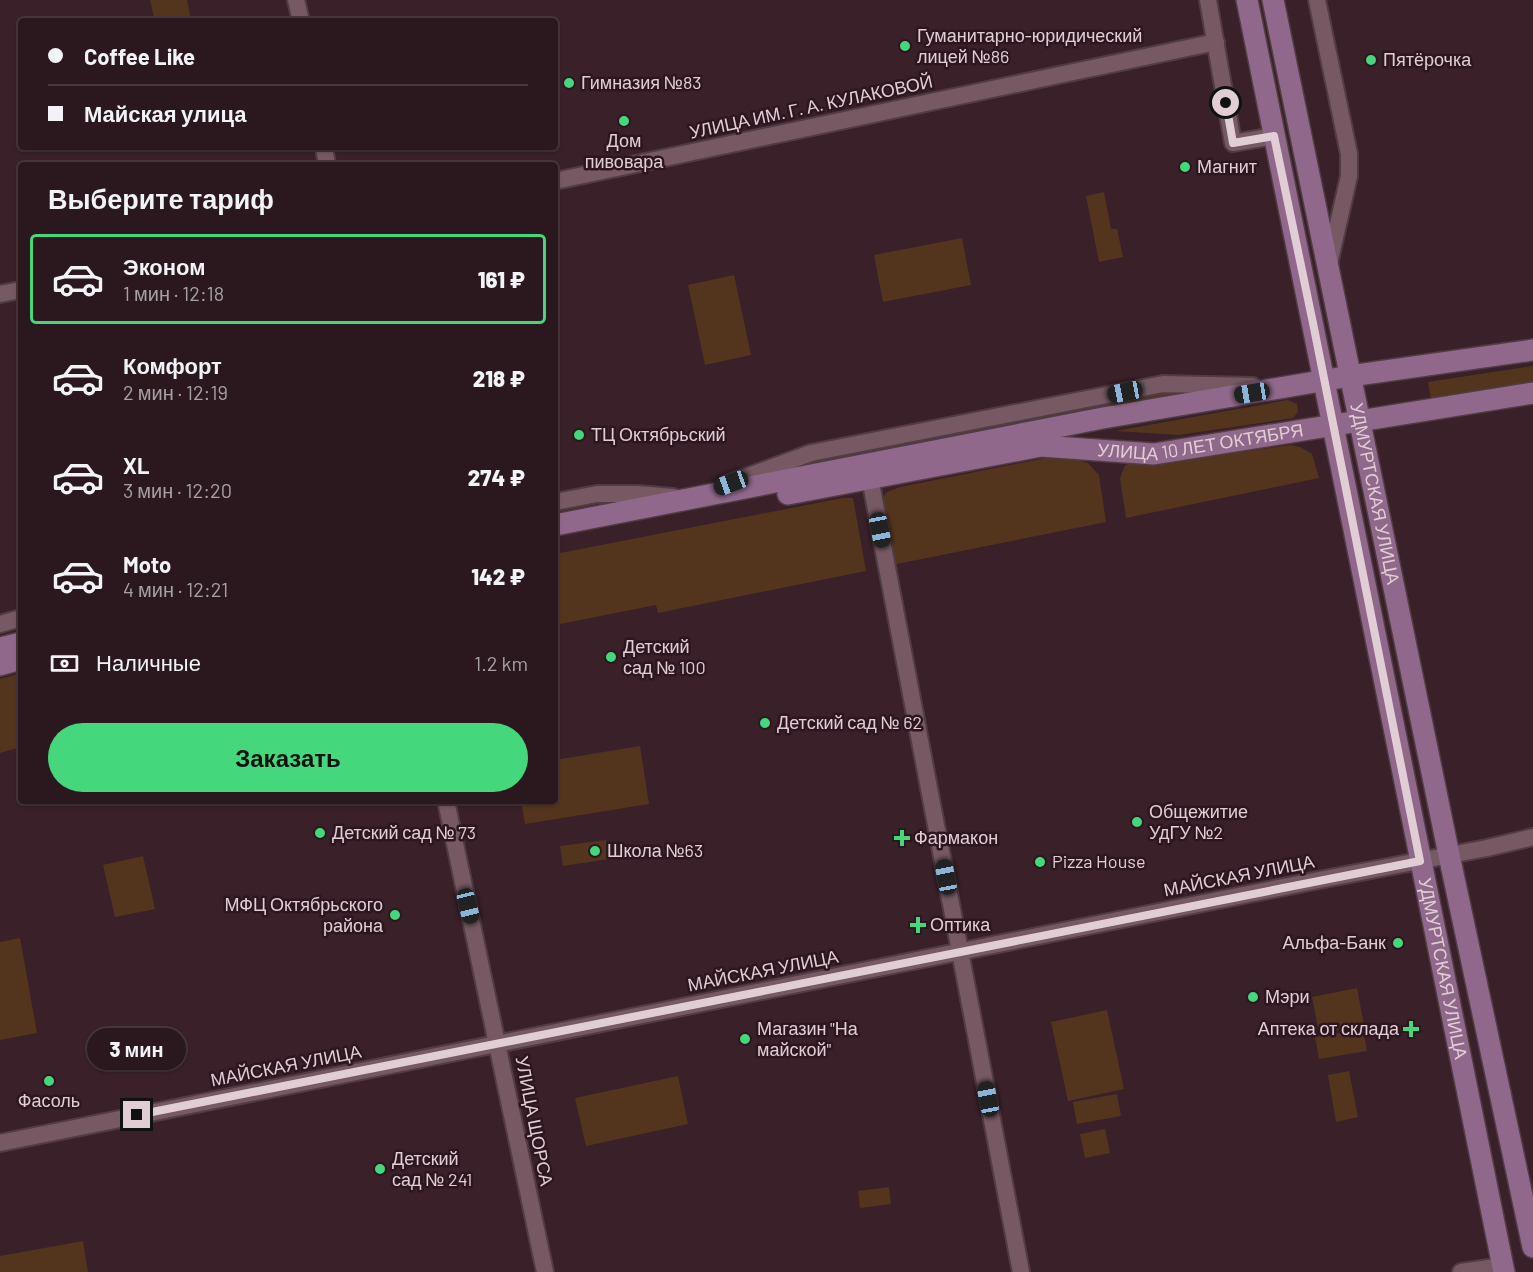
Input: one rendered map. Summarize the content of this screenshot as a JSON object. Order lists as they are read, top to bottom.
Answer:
{
  "streets": {
    "main road": ["УЛИЦА 10 ЛЕТ ОКТЯБРЯ", "УДМУРТСКАЯ УЛИЦА"],
    "street": ["УЛИЦА ИМ. Г. А. КУЛАКОВОЙ", "МАЙСКАЯ УЛИЦА", "УЛИЦА ЩОРСА"]
  },
  "crossings": [
    ["УЛИЦА 10 ЛЕТ ОКТЯБРЯ", "УДМУРТСКАЯ УЛИЦА"],
    ["УДМУРТСКАЯ УЛИЦА", "МАЙСКАЯ УЛИЦА"],
    ["МАЙСКАЯ УЛИЦА", "УЛИЦА ЩОРСА"]
  ],
  "places": {
    "other": [
      "Гуманитарно-юридический лицей №86",
      "Пятёрочка",
      "Гимназия №83",
      "Дом пивовара",
      "Магнит",
      "ТЦ Октябрьский",
      "Детский сад № 100",
      "Детский сад № 62",
      "Общежитие УдГУ №2",
      "Детский сад № 73",
      "Школа №63",
      "Pizza House",
      "МФЦ Октябрьского района",
      "Альфа-Банк",
      "Мэри",
      "Магазин \"На майской\"",
      "Фасоль",
      "Детский сад № 241"
    ],
    "health": ["Фармакон", "Оптика", "Аптека от склада"]
  },
  "page": {
    "banner": ["Coffee Like", "Майская улица"],
    "heading": "Выберите тариф",
    "list": [
      {
        "name": "Эконом",
        "note": "1 мин · 12:18",
        "value": "161 ₽"
      },
      {
        "name": "Комфорт",
        "note": "2 мин · 12:19",
        "value": "218 ₽"
      },
      {
        "name": "XL",
        "note": "3 мин · 12:20",
        "value": "274 ₽"
      },
      {
        "name": "Moto",
        "note": "4 мин · 12:21",
        "value": "142 ₽"
      }
    ],
    "pay": ["Наличные", "1.2 km"],
    "buttons": "Заказать",
    "bubble": "3 мин"
  }
}
